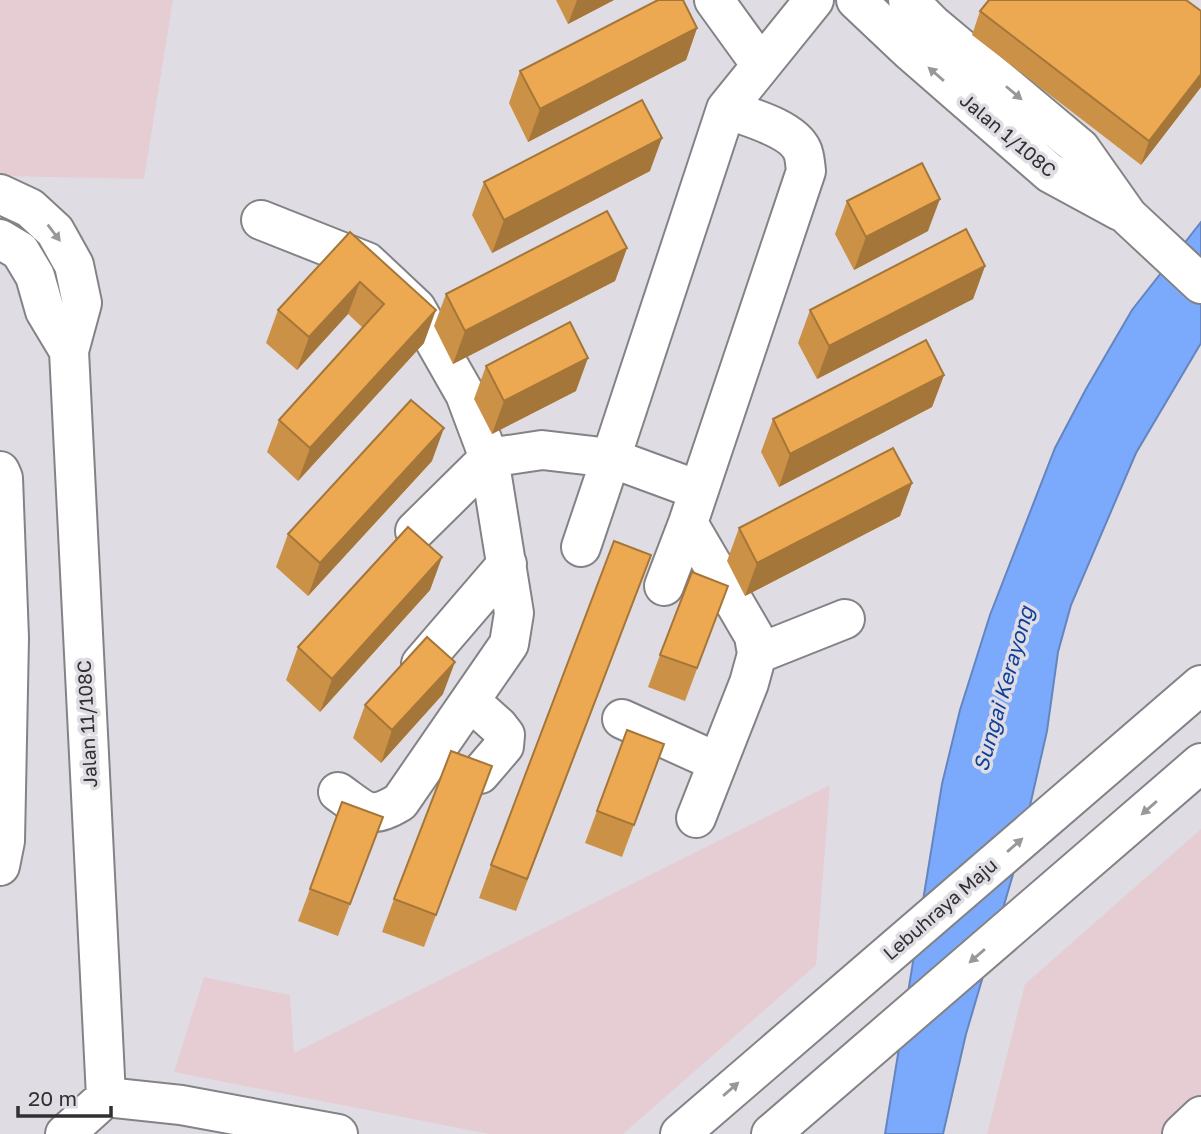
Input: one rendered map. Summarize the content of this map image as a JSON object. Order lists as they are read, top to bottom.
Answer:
{
  "streets": {
    "main road": ["Jalan 1/108C", "Jalan 11/108C", "Lebuhraya Maju"]
  },
  "water": ["Sungai Kerayong"],
  "scale_bar": "20 m"
}
